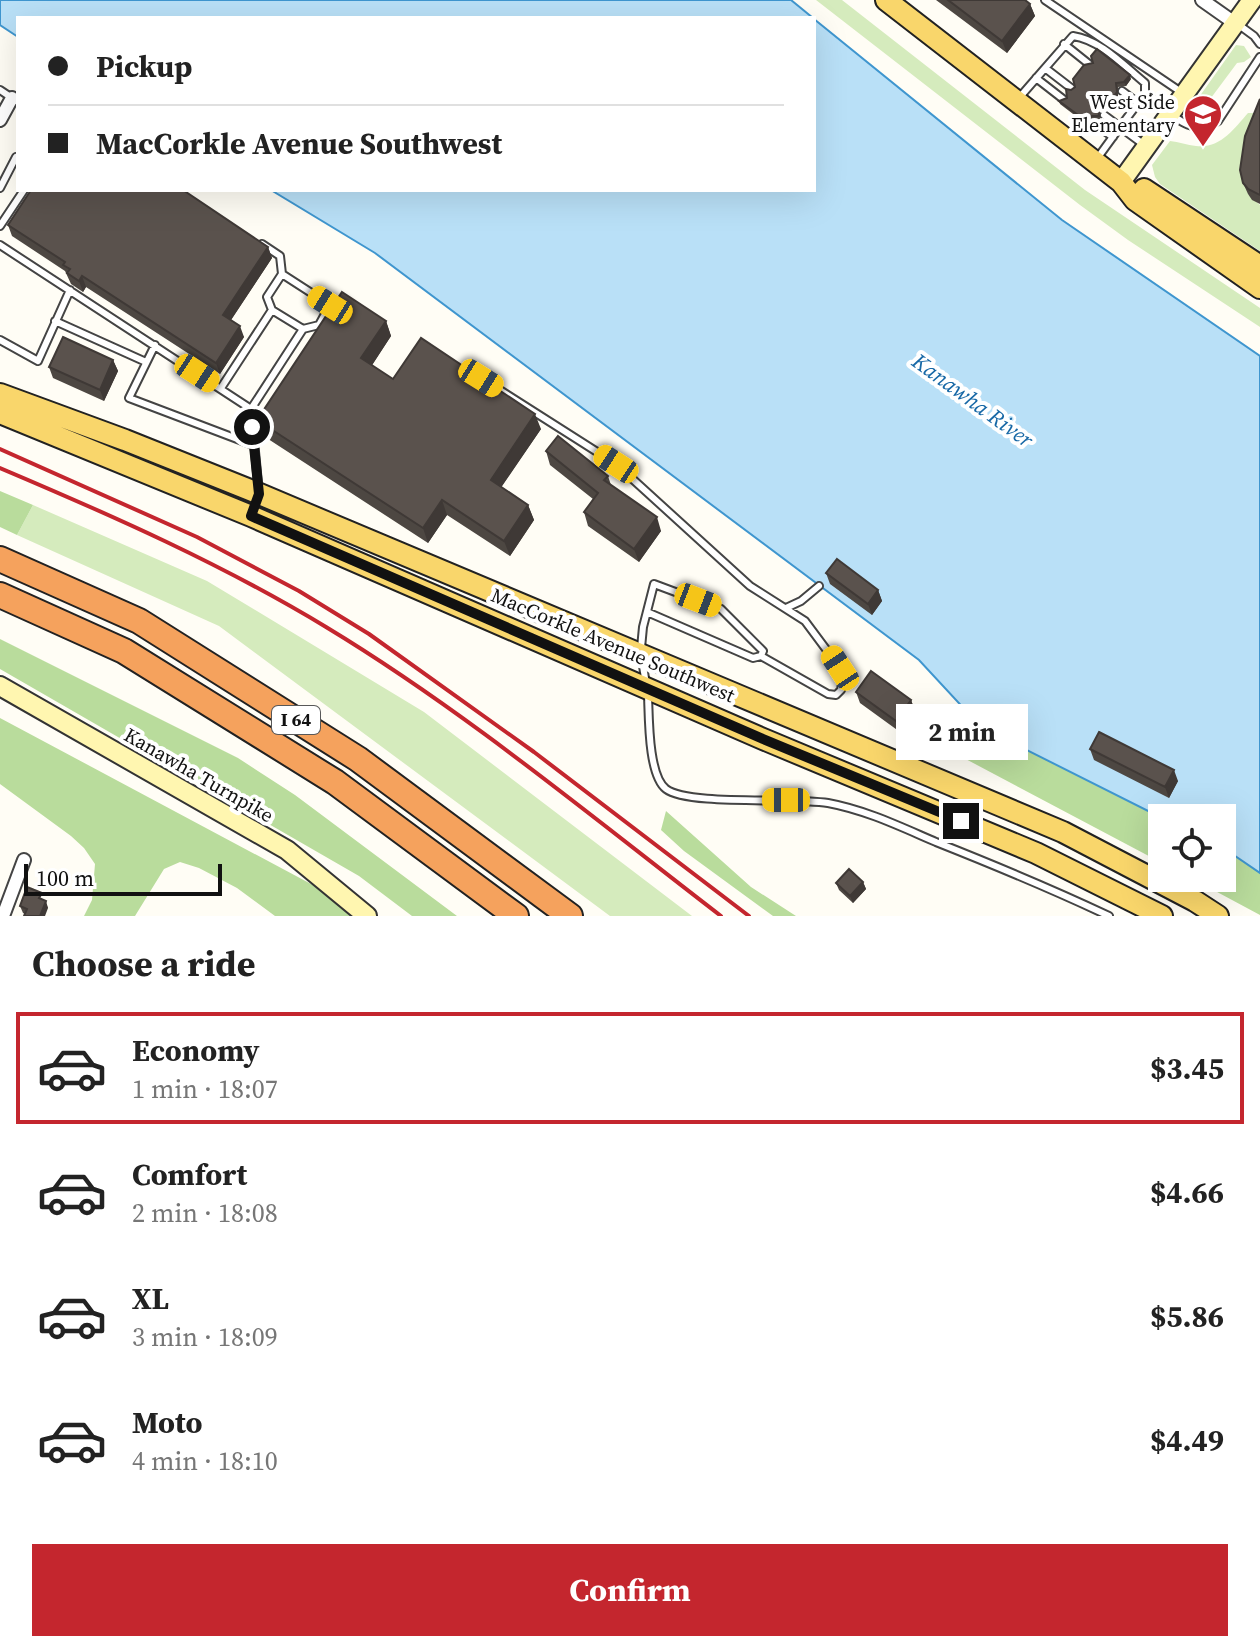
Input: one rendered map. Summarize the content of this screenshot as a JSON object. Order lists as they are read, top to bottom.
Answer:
{
  "streets": {
    "highway": ["I 64"],
    "main road": ["MacCorkle Avenue Southwest", "Kanawha Turnpike"]
  },
  "water": ["Kanawha River"],
  "places": {
    "school or university": ["West Side Elementary"]
  },
  "scale_bar": "100 m",
  "page": {
    "banner": ["Pickup", "MacCorkle Avenue Southwest"],
    "bubble": "2 min",
    "scale": "100 m",
    "heading": "Choose a ride",
    "list": [
      {
        "name": "Economy",
        "note": "1 min · 18:07",
        "value": "$3.45"
      },
      {
        "name": "Comfort",
        "note": "2 min · 18:08",
        "value": "$4.66"
      },
      {
        "name": "XL",
        "note": "3 min · 18:09",
        "value": "$5.86"
      },
      {
        "name": "Moto",
        "note": "4 min · 18:10",
        "value": "$4.49"
      }
    ],
    "buttons": "Confirm"
  }
}
